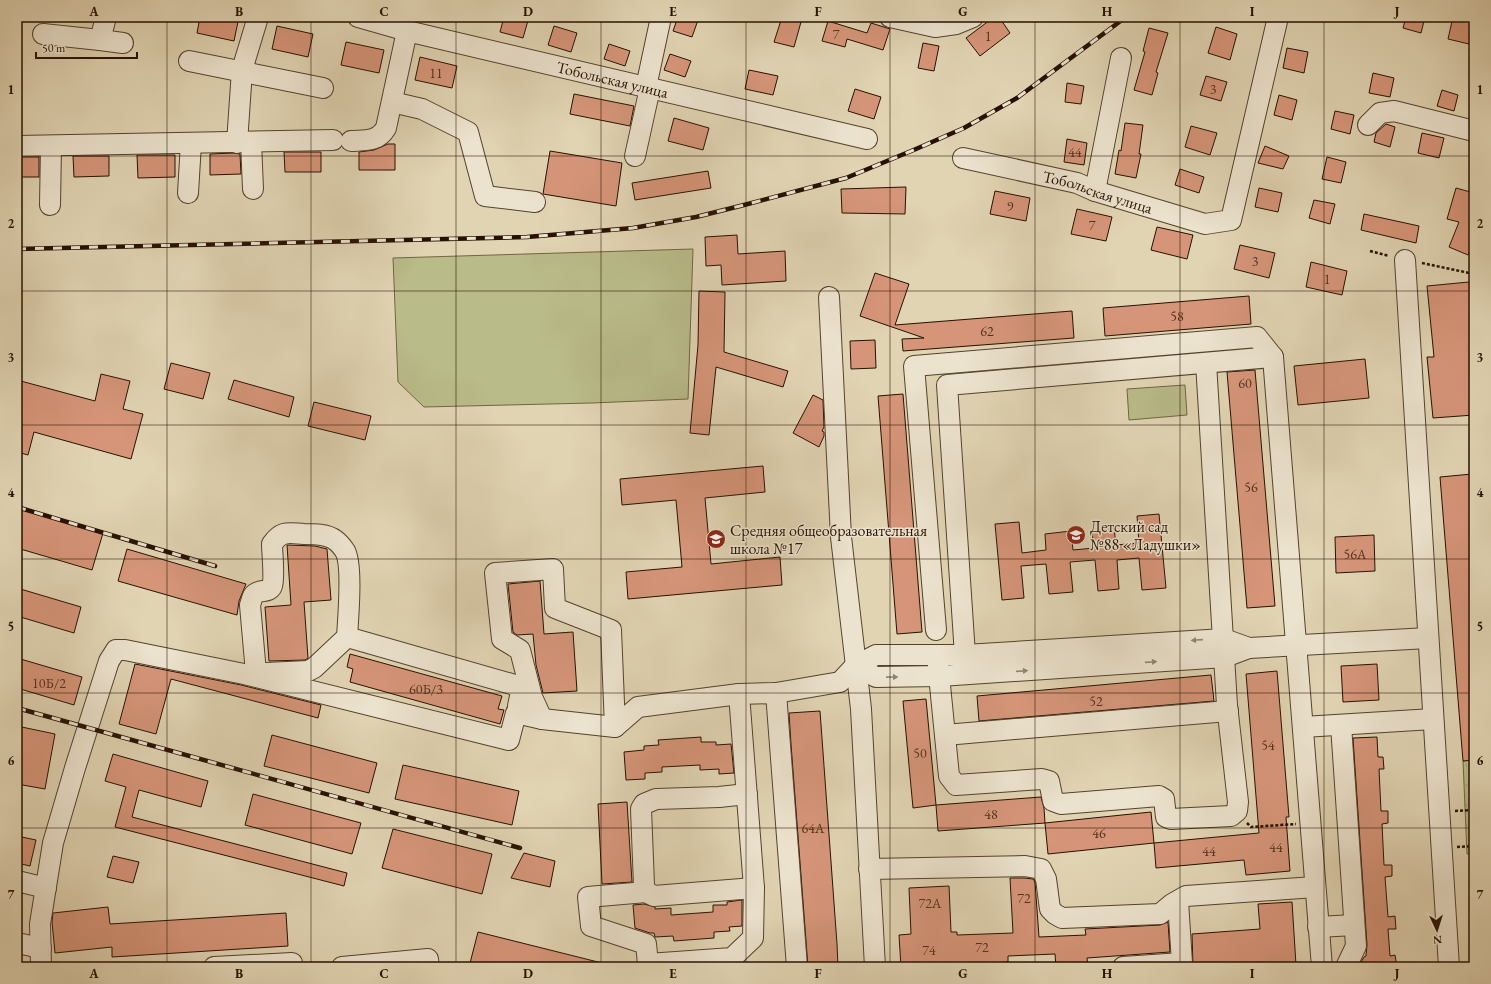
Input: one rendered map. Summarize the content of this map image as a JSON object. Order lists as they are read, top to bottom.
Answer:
{
  "streets": {
    "street": ["Тобольская улица"]
  },
  "places": {
    "school or university": ["Детский сад №88 «Ладушки»", "Средняя общеобразовательная школа №17"]
  },
  "house_numbers": [
    "7",
    "1",
    "11",
    "3",
    "44",
    "9",
    "7",
    "3",
    "1",
    "58",
    "62",
    "60",
    "56",
    "56А",
    "10Б/2",
    "60Б/3",
    "52",
    "54",
    "50",
    "48",
    "64А",
    "46",
    "44",
    "44",
    "72",
    "72А",
    "72",
    "74"
  ],
  "scale_bar": "50 m",
  "north": "bottom",
  "grid": {
    "columns": [
      "A",
      "B",
      "C",
      "D",
      "E",
      "F",
      "G",
      "H",
      "I",
      "J"
    ],
    "rows": [
      "1",
      "2",
      "3",
      "4",
      "5",
      "6",
      "7"
    ]
  }
}
